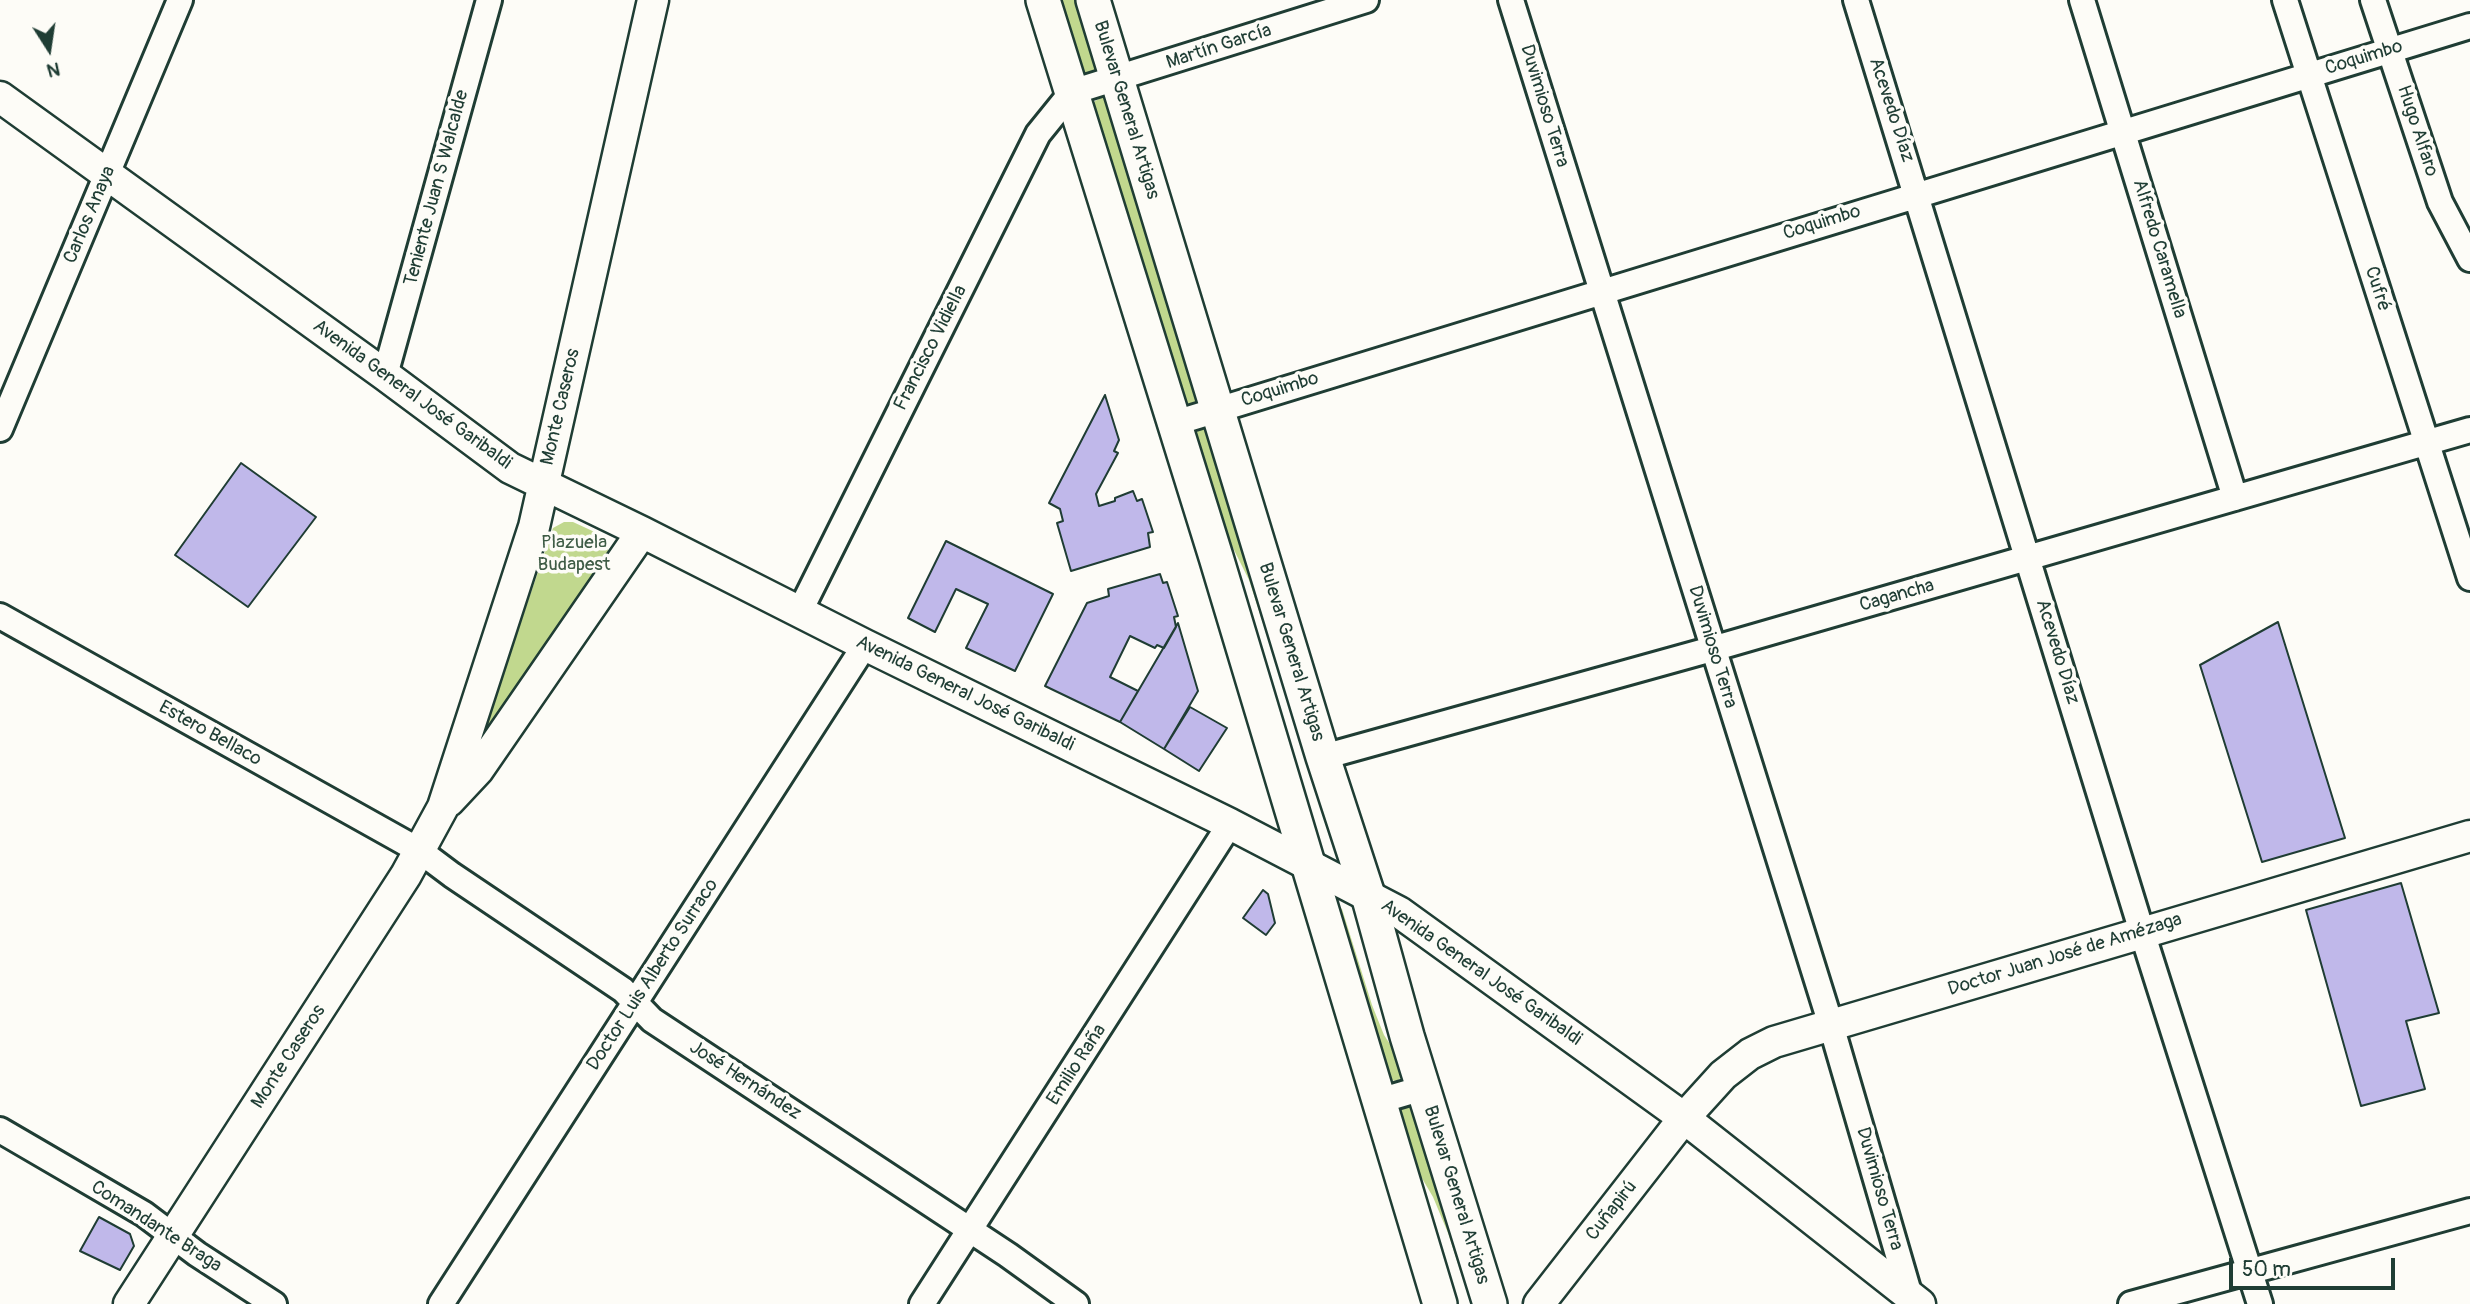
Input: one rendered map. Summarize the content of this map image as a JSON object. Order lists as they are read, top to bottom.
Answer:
{
  "streets": {
    "main road": ["Bulevar General Artigas"],
    "street": [
      "Martín García",
      "Coquimbo",
      "Duvimioso Terra",
      "Acevedo Díaz",
      "Hugo Alfaro",
      "Teniente Juan S Walcalde",
      "Carlos Anaya",
      "Alfredo Caramella",
      "Cufré",
      "Francisco Vidiella",
      "Avenida General José Garibaldi",
      "Monte Caseros",
      "Cagancha",
      "Estero Bellaco",
      "Doctor Juan José de Amézaga",
      "Doctor Luis Alberto Surraco",
      "Emilio Raña",
      "José Hernández",
      "Cuñapirú",
      "Comandante Braga"
    ]
  },
  "crossings": [
    ["Martín García", "Bulevar General Artigas"],
    ["Martín García", "Francisco Vidiella"],
    ["Coquimbo", "Duvimioso Terra"],
    ["Coquimbo", "Bulevar General Artigas"],
    ["Coquimbo", "Acevedo Díaz"],
    ["Coquimbo", "Hugo Alfaro"],
    ["Coquimbo", "Alfredo Caramella"],
    ["Coquimbo", "Cufré"],
    ["Duvimioso Terra", "Avenida General José Garibaldi"],
    ["Duvimioso Terra", "Cagancha"],
    ["Duvimioso Terra", "Doctor Juan José de Amézaga"],
    ["Bulevar General Artigas", "Avenida General José Garibaldi"],
    ["Bulevar General Artigas", "Cagancha"],
    ["Acevedo Díaz", "Cagancha"],
    ["Acevedo Díaz", "Doctor Juan José de Amézaga"],
    ["Teniente Juan S Walcalde", "Avenida General José Garibaldi"],
    ["Carlos Anaya", "Avenida General José Garibaldi"],
    ["Alfredo Caramella", "Cagancha"],
    ["Cufré", "Cagancha"],
    ["Francisco Vidiella", "Avenida General José Garibaldi"],
    ["Avenida General José Garibaldi", "Monte Caseros"],
    ["Avenida General José Garibaldi", "Doctor Juan José de Amézaga"],
    ["Avenida General José Garibaldi", "Doctor Luis Alberto Surraco"],
    ["Avenida General José Garibaldi", "Emilio Raña"],
    ["Avenida General José Garibaldi", "Cuñapirú"],
    ["Monte Caseros", "Estero Bellaco"],
    ["Monte Caseros", "José Hernández"],
    ["Monte Caseros", "Comandante Braga"],
    ["Estero Bellaco", "José Hernández"],
    ["Doctor Juan José de Amézaga", "Cuñapirú"],
    ["Doctor Luis Alberto Surraco", "José Hernández"],
    ["Emilio Raña", "José Hernández"]
  ],
  "parks": ["Plazuela Budapest"],
  "scale_bar": "50 m",
  "north": "bottom"
}
